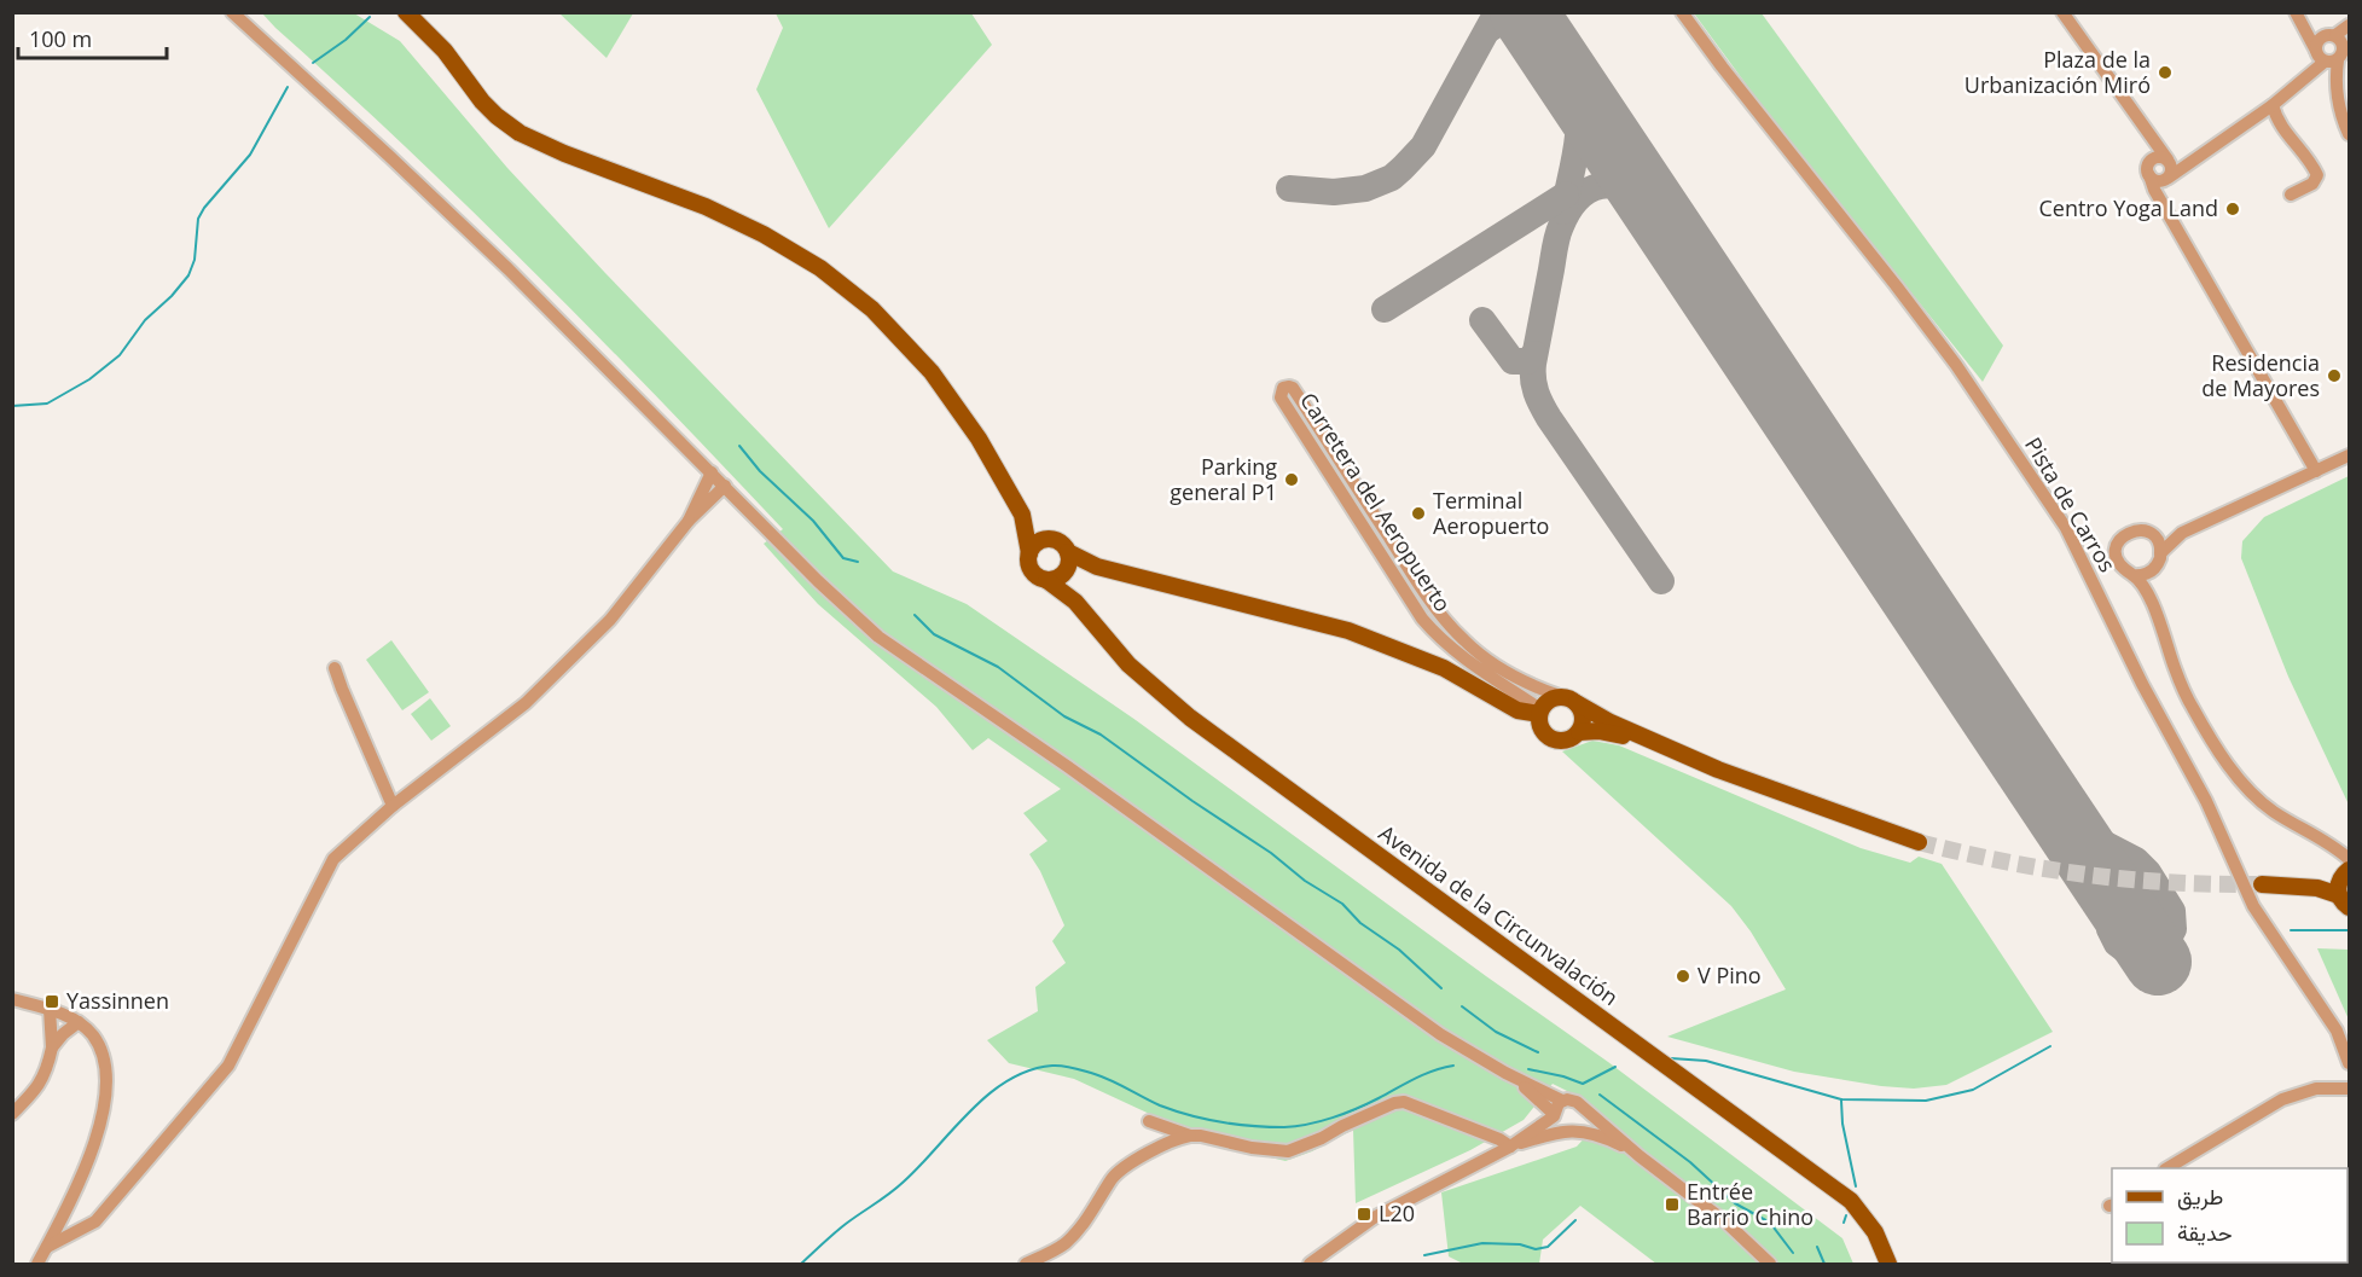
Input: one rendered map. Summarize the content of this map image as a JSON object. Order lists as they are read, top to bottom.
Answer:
{
  "streets": {
    "main road": ["Avenida de la Circunvalación"],
    "street": ["Carretera del Aeropuerto", "Pista de Carros"]
  },
  "places": {
    "other": [
      "Plaza de la Urbanización Miró",
      "Centro Yoga Land",
      "Residencia de Mayores",
      "Parking general P1",
      "Terminal Aeropuerto",
      "V Pino"
    ],
    "transit": ["Yassinnen", "Entrée Barrio Chino", "L20"]
  },
  "legend": ["طريق", "حديقة"],
  "scale_bar": "100 m"
}
